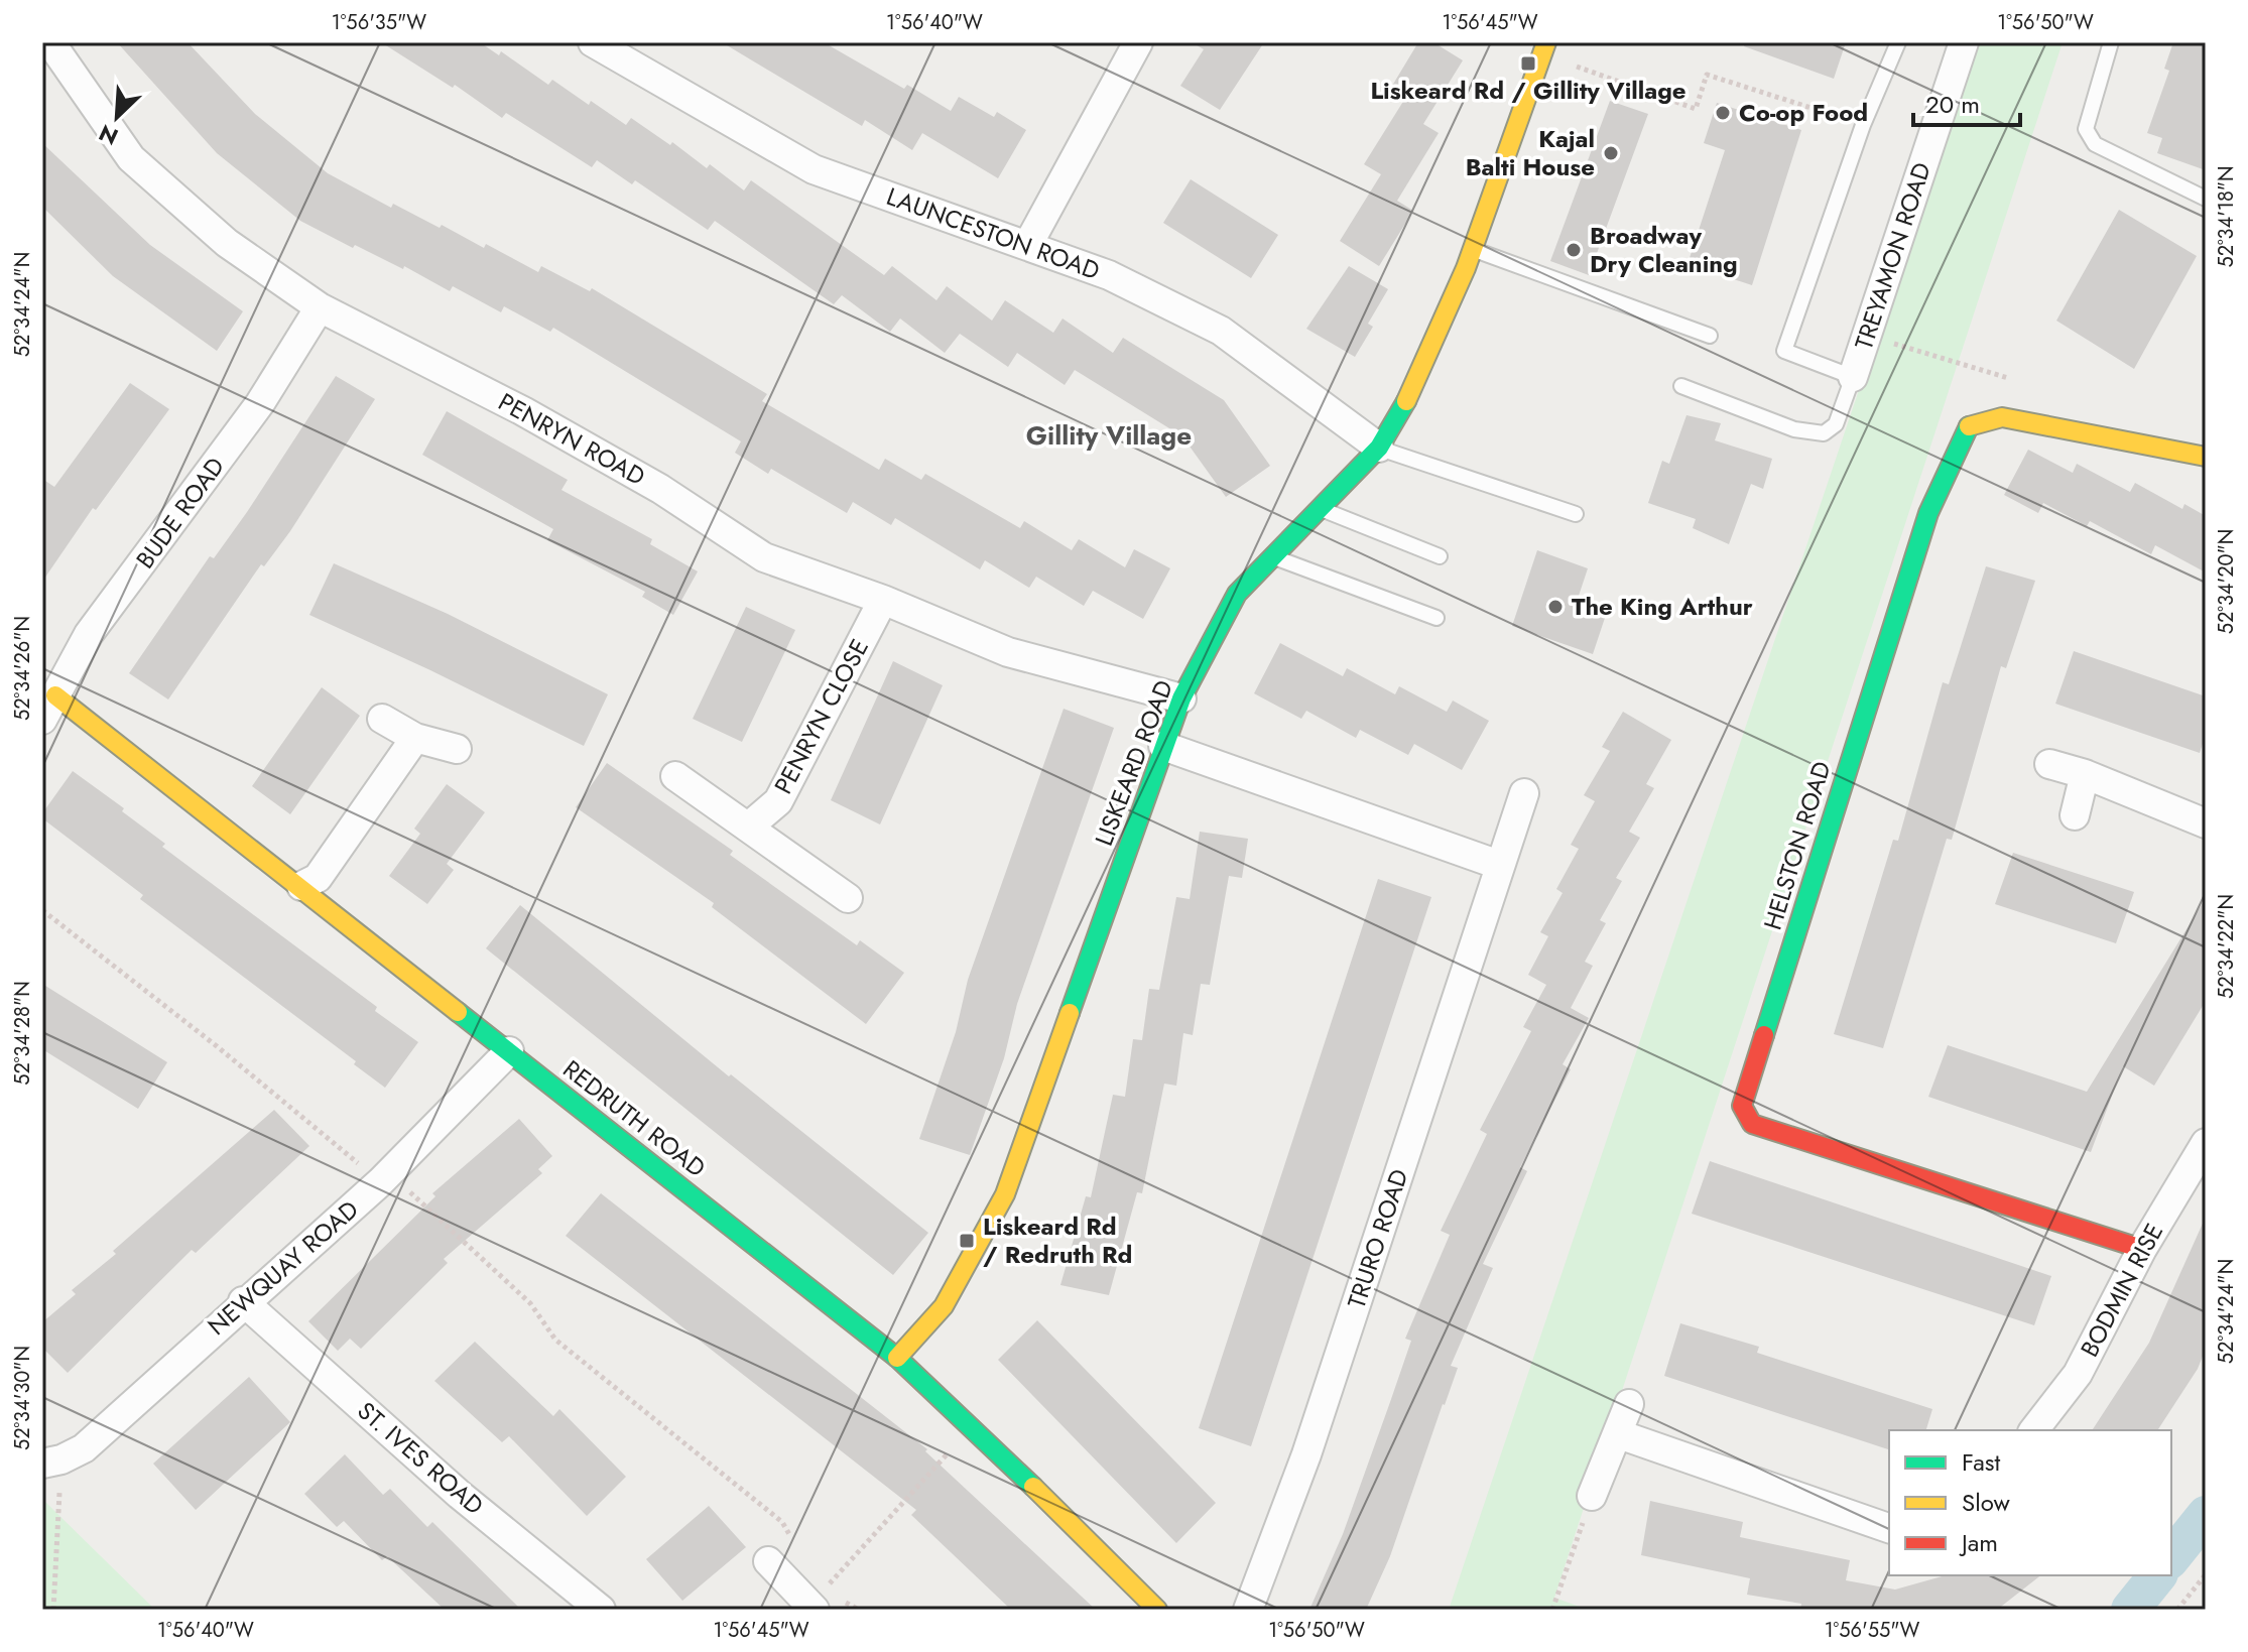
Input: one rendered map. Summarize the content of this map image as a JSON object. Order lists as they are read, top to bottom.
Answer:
{
  "streets": {
    "street": [
      "LAUNCESTON ROAD",
      "TREYAMON ROAD",
      "PENRYN ROAD",
      "BUDE ROAD",
      "PENRYN CLOSE",
      "LISKEARD ROAD",
      "HELSTON ROAD",
      "REDRUTH ROAD",
      "TRURO ROAD",
      "NEWQUAY ROAD",
      "BODMIN RISE",
      "ST. IVES ROAD"
    ]
  },
  "crossings": [
    ["LAUNCESTON ROAD", "LISKEARD ROAD"],
    ["PENRYN ROAD", "BUDE ROAD"],
    ["PENRYN ROAD", "PENRYN CLOSE"],
    ["PENRYN ROAD", "LISKEARD ROAD"],
    ["BUDE ROAD", "REDRUTH ROAD"],
    ["LISKEARD ROAD", "REDRUTH ROAD"],
    ["HELSTON ROAD", "BODMIN RISE"],
    ["REDRUTH ROAD", "NEWQUAY ROAD"],
    ["NEWQUAY ROAD", "ST. IVES ROAD"]
  ],
  "districts": ["Gillity Village"],
  "places": {
    "transit": ["Liskeard Rd / Gillity Village", "Liskeard Rd / Redruth Rd"],
    "other": [
      "Co-op Food",
      "Kajal Balti House",
      "Broadway Dry Cleaning",
      "The King Arthur"
    ]
  },
  "legend": ["Fast", "Slow", "Jam"],
  "scale_bar": "20 m",
  "north": "bottom left",
  "coordinates": [
    "1°56'35\"W",
    "1°56'40\"W",
    "1°56'45\"W",
    "1°56'50\"W",
    "52°34'18\"N",
    "52°34'24\"N",
    "52°34'20\"N",
    "52°34'26\"N",
    "52°34'22\"N",
    "52°34'28\"N",
    "52°34'30\"N",
    "1°56'55\"W"
  ]
}
